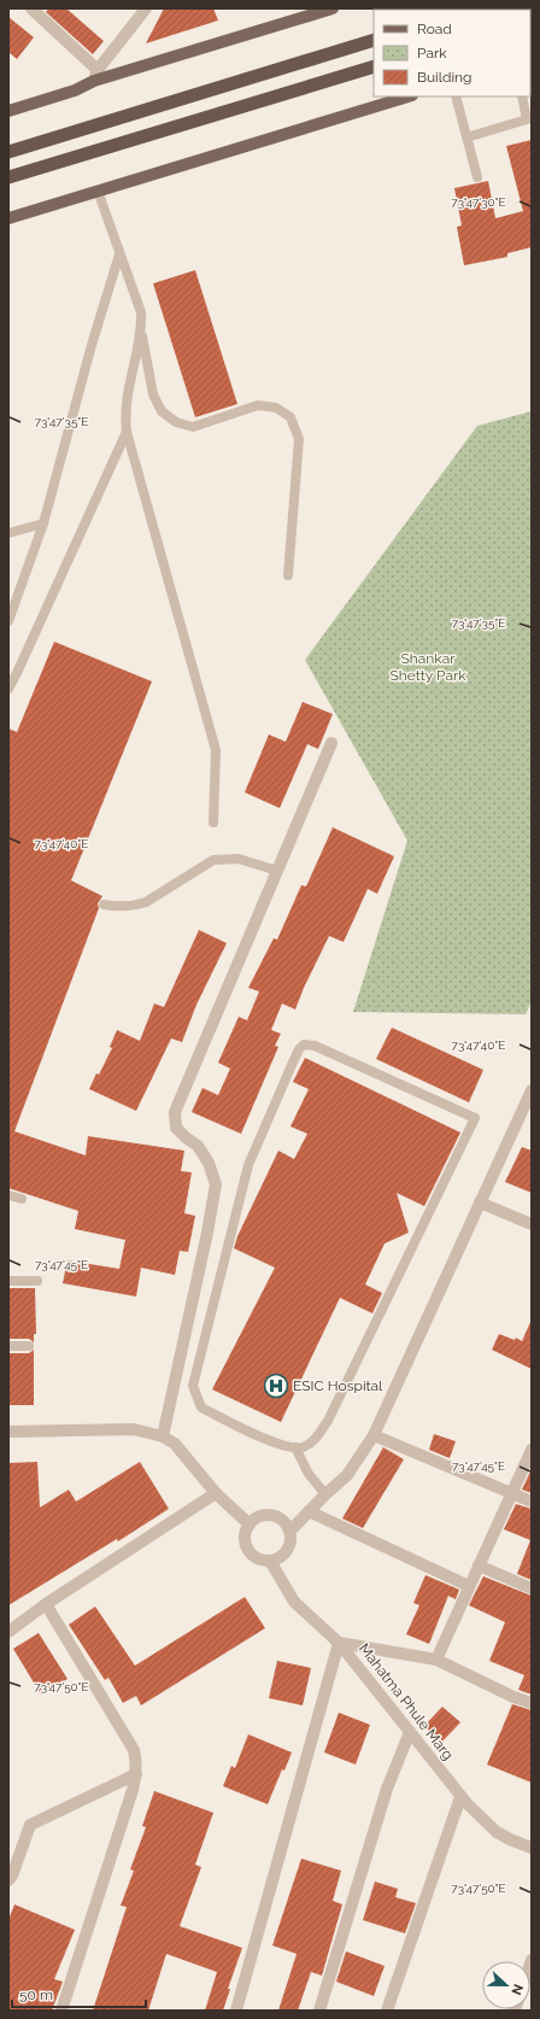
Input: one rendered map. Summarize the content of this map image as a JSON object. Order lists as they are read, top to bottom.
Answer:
{
  "streets": {
    "street": ["Mahatma Phule Marg"]
  },
  "parks": ["Shankar Shetty Park"],
  "places": {
    "hospital": ["ESIC Hospital"]
  },
  "legend": ["Road", "Park", "Building"],
  "scale_bar": "50 m",
  "north": "right",
  "coordinates": [
    "73°47'30\"E",
    "73°47'35\"E",
    "73°47'40\"E",
    "73°47'45\"E",
    "73°47'50\"E"
  ]
}
